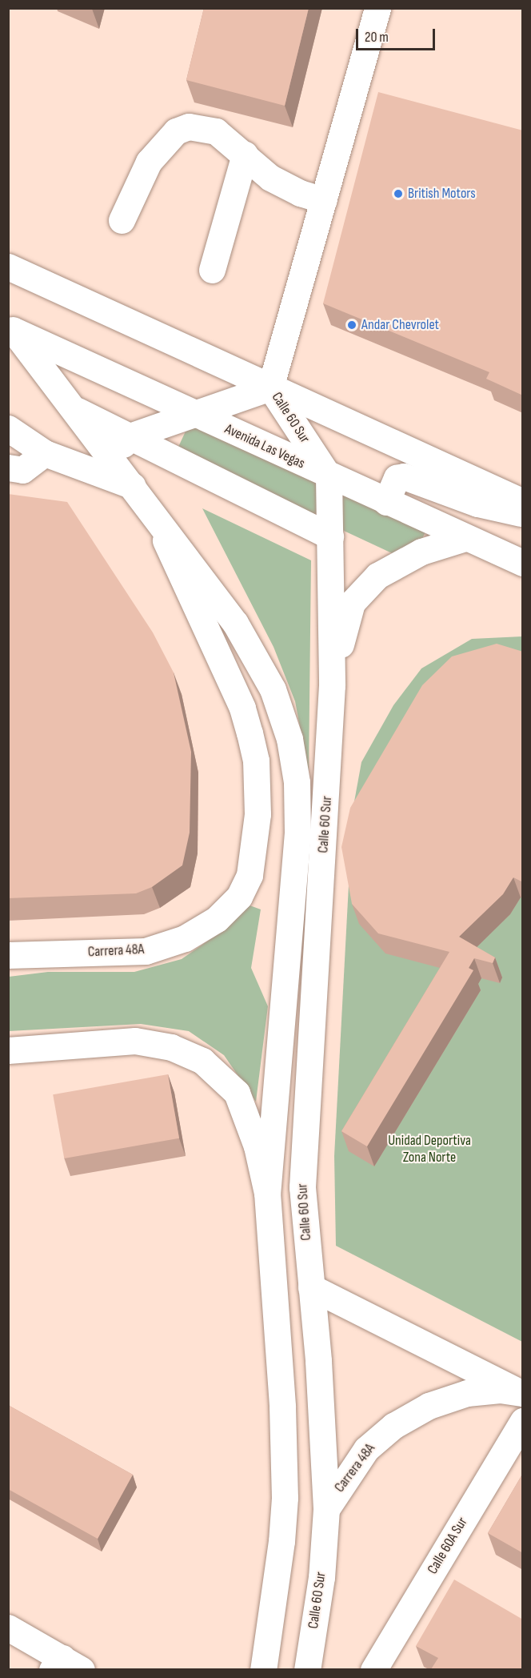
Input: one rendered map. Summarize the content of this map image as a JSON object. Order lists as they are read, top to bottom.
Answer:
{
  "streets": {
    "main road": [
      "Calle 60 Sur",
      "Avenida Las Vegas",
      "Carrera 48A",
      "Calle 60A Sur"
    ]
  },
  "crossings": [
    ["Calle 60 Sur", "Avenida Las Vegas"],
    ["Calle 60 Sur", "Carrera 48A"]
  ],
  "parks": ["Unidad Deportiva Zona Norte"],
  "places": ["British Motors", "Andar Chevrolet"],
  "scale_bar": "20 m"
}
